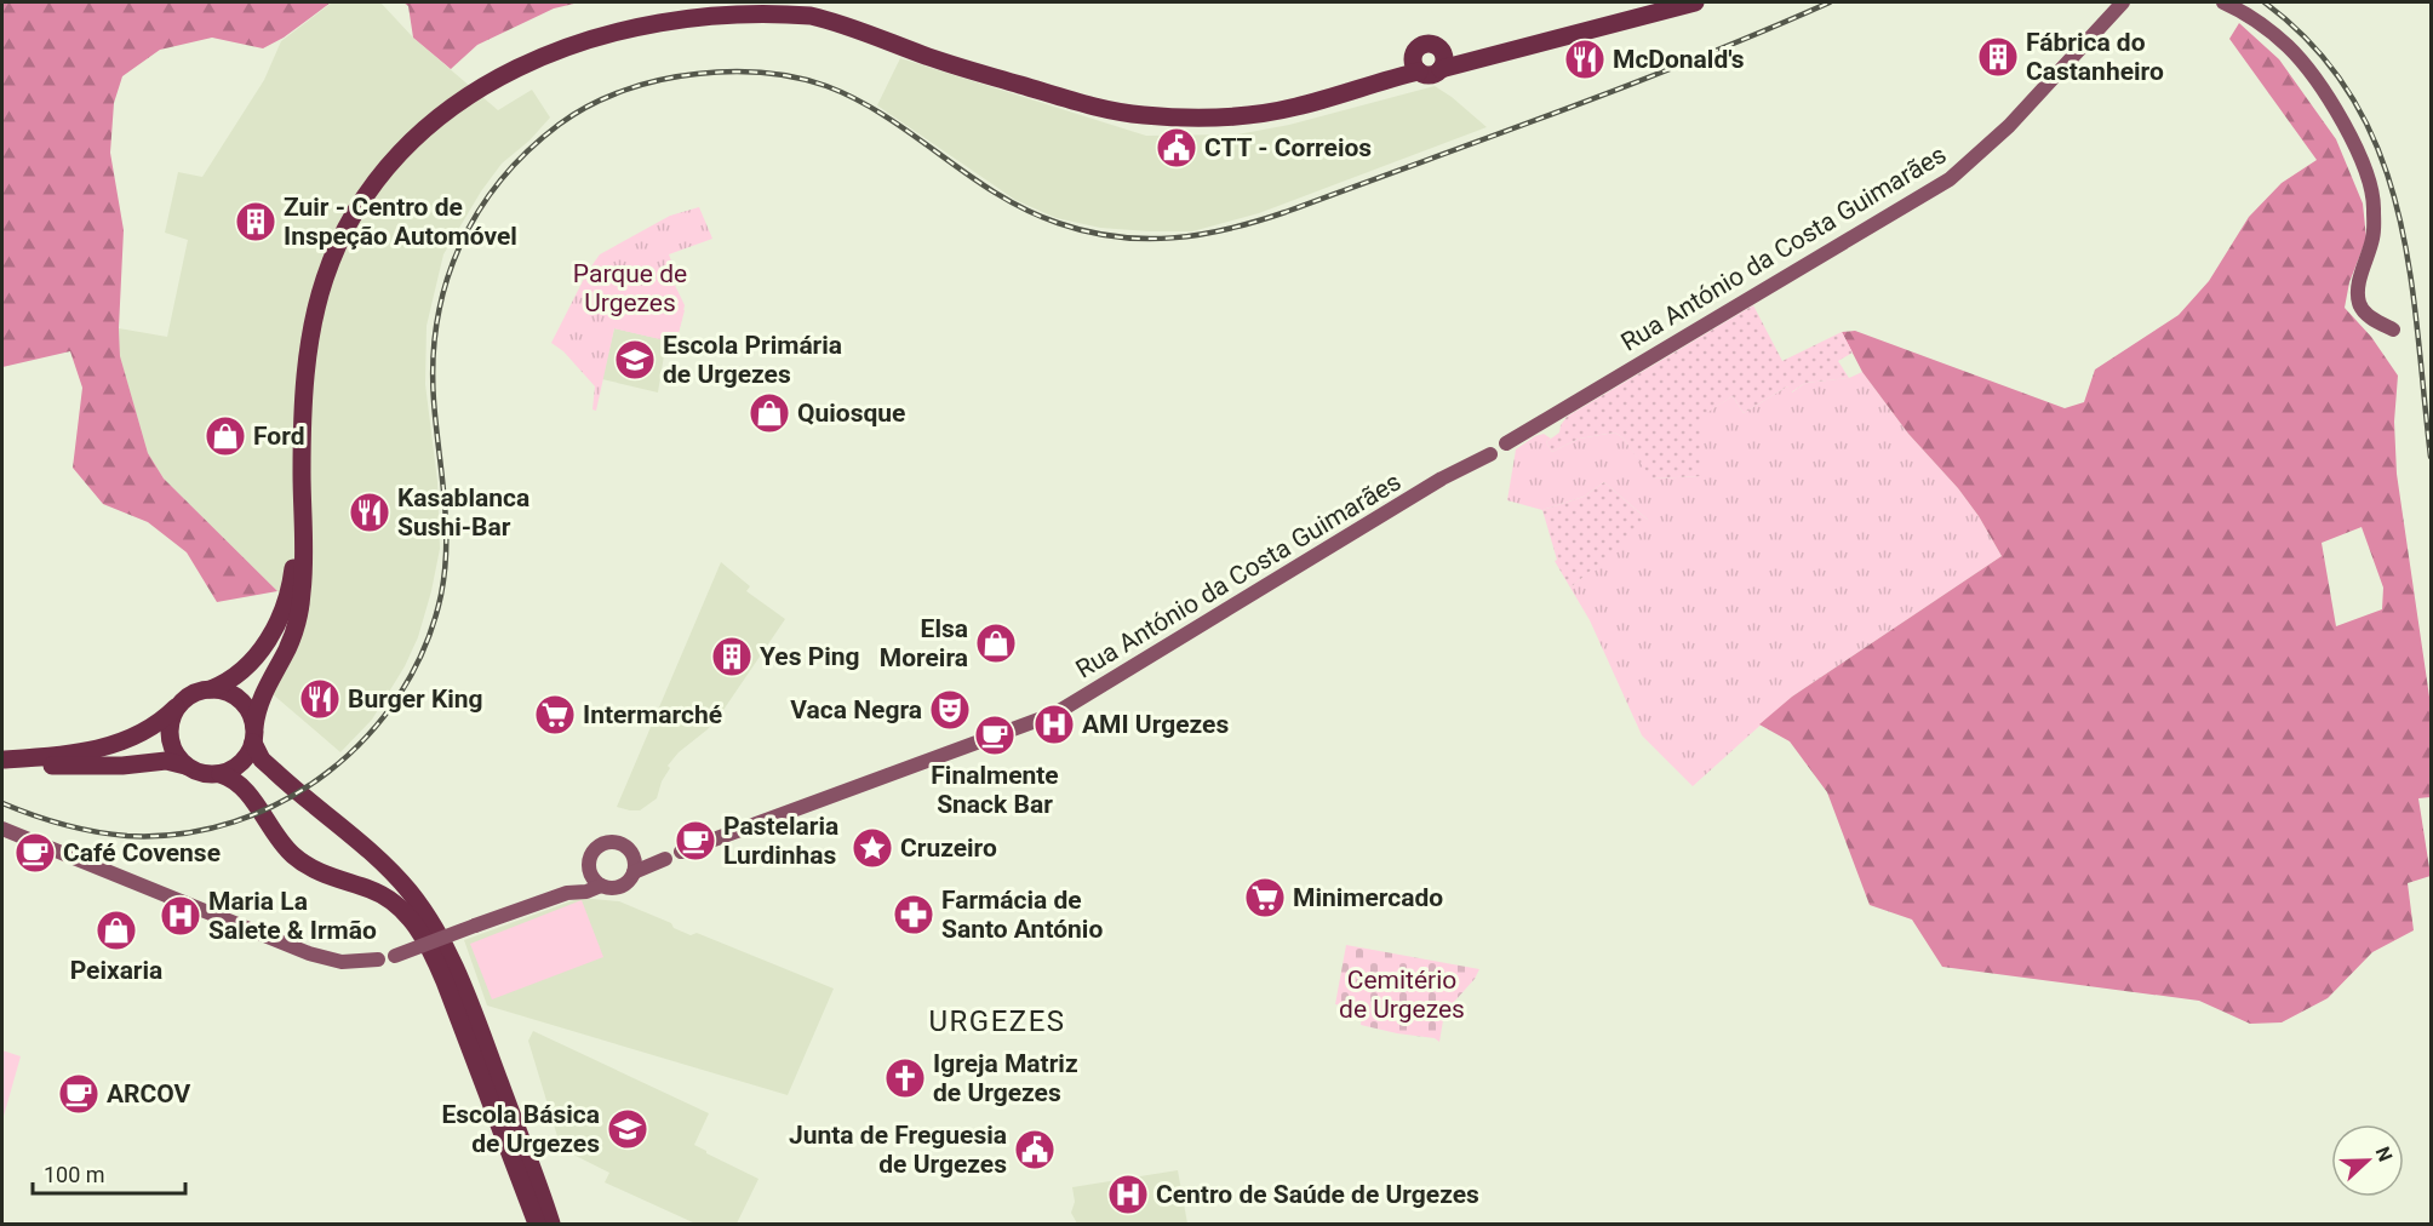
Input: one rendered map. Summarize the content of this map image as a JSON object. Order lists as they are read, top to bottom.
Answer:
{
  "streets": {
    "main road": ["Rua António da Costa Guimarães"]
  },
  "districts": ["URGEZES"],
  "parks": ["Parque de Urgezes", "Cemitério de Urgezes"],
  "places": {
    "building": ["Fábrica do Castanheiro", "Zuir - Centro de Inspeção Automóvel", "Yes Ping"],
    "restaurant": ["McDonald's", "Kasablanca Sushi-Bar", "Burger King"],
    "public building": ["CTT - Correios", "Junta de Freguesia de Urgezes"],
    "school or university": ["Escola Primária de Urgezes", "Escola Básica de Urgezes"],
    "shop": [
      "Quiosque",
      "Ford",
      "Elsa Moreira",
      "Peixaria"
    ],
    "theatre": ["Vaca Negra"],
    "supermarket": ["Intermarché", "Minimercado"],
    "hospital": ["AMI Urgezes", "Maria La Salete & Irmão", "Centro de Saúde de Urgezes"],
    "cafe": [
      "Finalmente Snack Bar",
      "Pastelaria Lurdinhas",
      "Café Covense",
      "ARCOV"
    ],
    "place": ["Cruzeiro"],
    "pharmacy": ["Farmácia de Santo António"],
    "church": ["Igreja Matriz de Urgezes"]
  },
  "scale_bar": "100 m",
  "north": "right"
}
